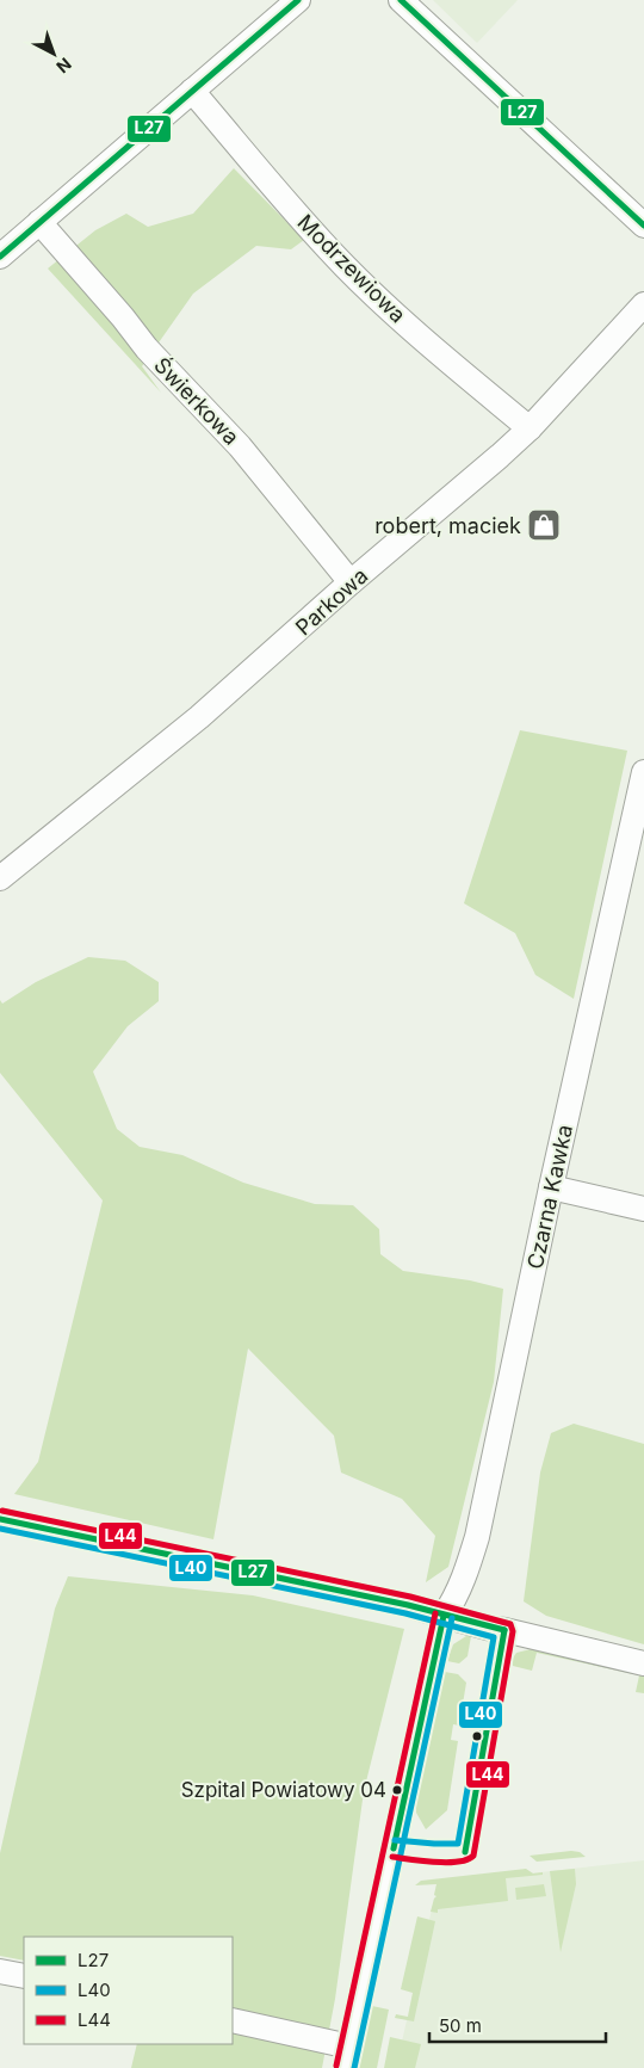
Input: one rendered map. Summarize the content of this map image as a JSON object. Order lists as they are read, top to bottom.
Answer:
{
  "streets": {
    "street": [
      "Modrzewiowa",
      "Świerkowa",
      "Parkowa",
      "Czarna Kawka"
    ]
  },
  "crossings": [
    ["Modrzewiowa", "Parkowa"],
    ["Świerkowa", "Parkowa"]
  ],
  "places": {
    "shop": ["robert, maciek"],
    "other": ["Szpital Powiatowy 04"]
  },
  "lines": ["transit line L27", "transit line L44", "transit line L40"],
  "legend": ["L27", "L40", "L44"],
  "scale_bar": "50 m",
  "north": "bottom right"
}
